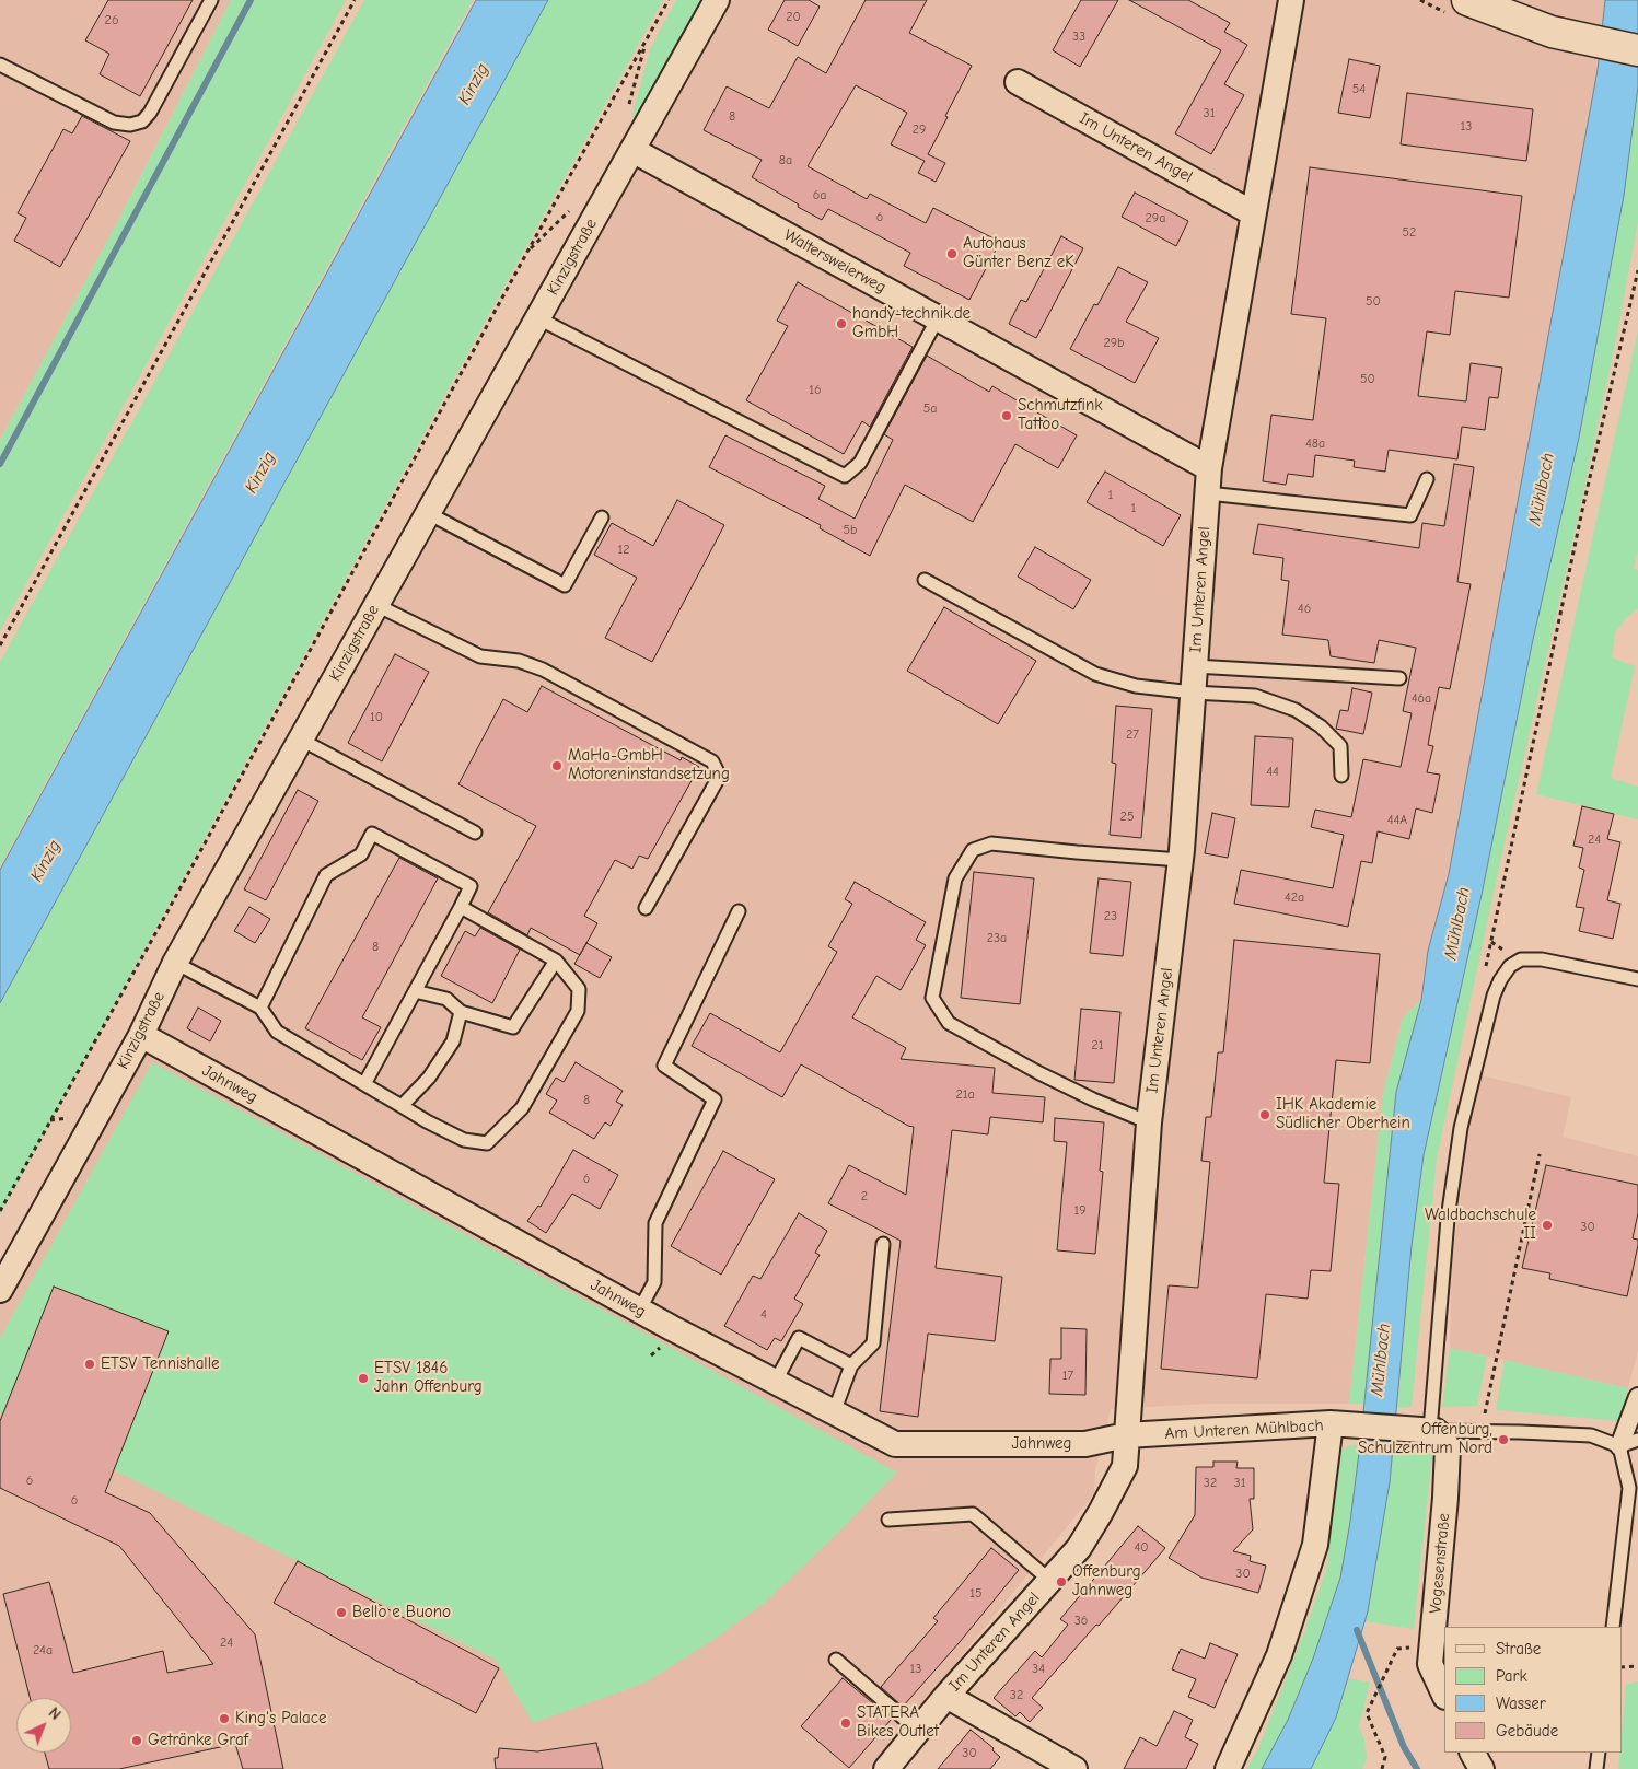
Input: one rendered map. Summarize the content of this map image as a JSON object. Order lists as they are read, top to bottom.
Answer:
{
  "streets": {
    "street": [
      "Im Unteren Angel",
      "Kinzigstraße",
      "Waltersweierweg",
      "Jahnweg",
      "Am Unteren Mühlbach",
      "Vogesenstraße"
    ]
  },
  "crossings": [
    ["Im Unteren Angel", "Waltersweierweg"],
    ["Im Unteren Angel", "Jahnweg"],
    ["Im Unteren Angel", "Am Unteren Mühlbach"],
    ["Kinzigstraße", "Waltersweierweg"],
    ["Kinzigstraße", "Jahnweg"],
    ["Jahnweg", "Am Unteren Mühlbach"]
  ],
  "water": ["Kinzig", "Mühlbach"],
  "places": [
    "Autohaus Günter Benz eK",
    "handy-technik.de GmbH",
    "Schmutzfink Tattoo",
    "MaHa-GmbH Motoreninstandsetzung",
    "IHK Akademie Südlicher Oberhein",
    "Waldbachschule II",
    "ETSV Tennishalle",
    "ETSV 1846 Jahn Offenburg",
    "Offenburg, Schulzentrum Nord",
    "Offenburg Jahnweg",
    "Bello e Buono",
    "King's Palace",
    "STATERA Bikes Outlet",
    "Getränke Graf"
  ],
  "house_numbers": [
    "20",
    "26",
    "33",
    "54",
    "31",
    "8",
    "13",
    "29",
    "8a",
    "6a",
    "6",
    "29a",
    "52",
    "50",
    "29b",
    "50",
    "16",
    "5a",
    "48a",
    "1",
    "1",
    "5b",
    "12",
    "46",
    "46a",
    "10",
    "27",
    "44",
    "25",
    "44A",
    "24",
    "42a",
    "23",
    "23a",
    "8",
    "21",
    "21a",
    "8",
    "6",
    "2",
    "19",
    "30",
    "4",
    "17",
    "6",
    "32",
    "31",
    "6",
    "40",
    "30",
    "15",
    "36",
    "24",
    "24a",
    "13",
    "34",
    "32",
    "30"
  ],
  "legend": [
    "Straße",
    "Park",
    "Wasser",
    "Gebäude"
  ],
  "north": "top right"
}
